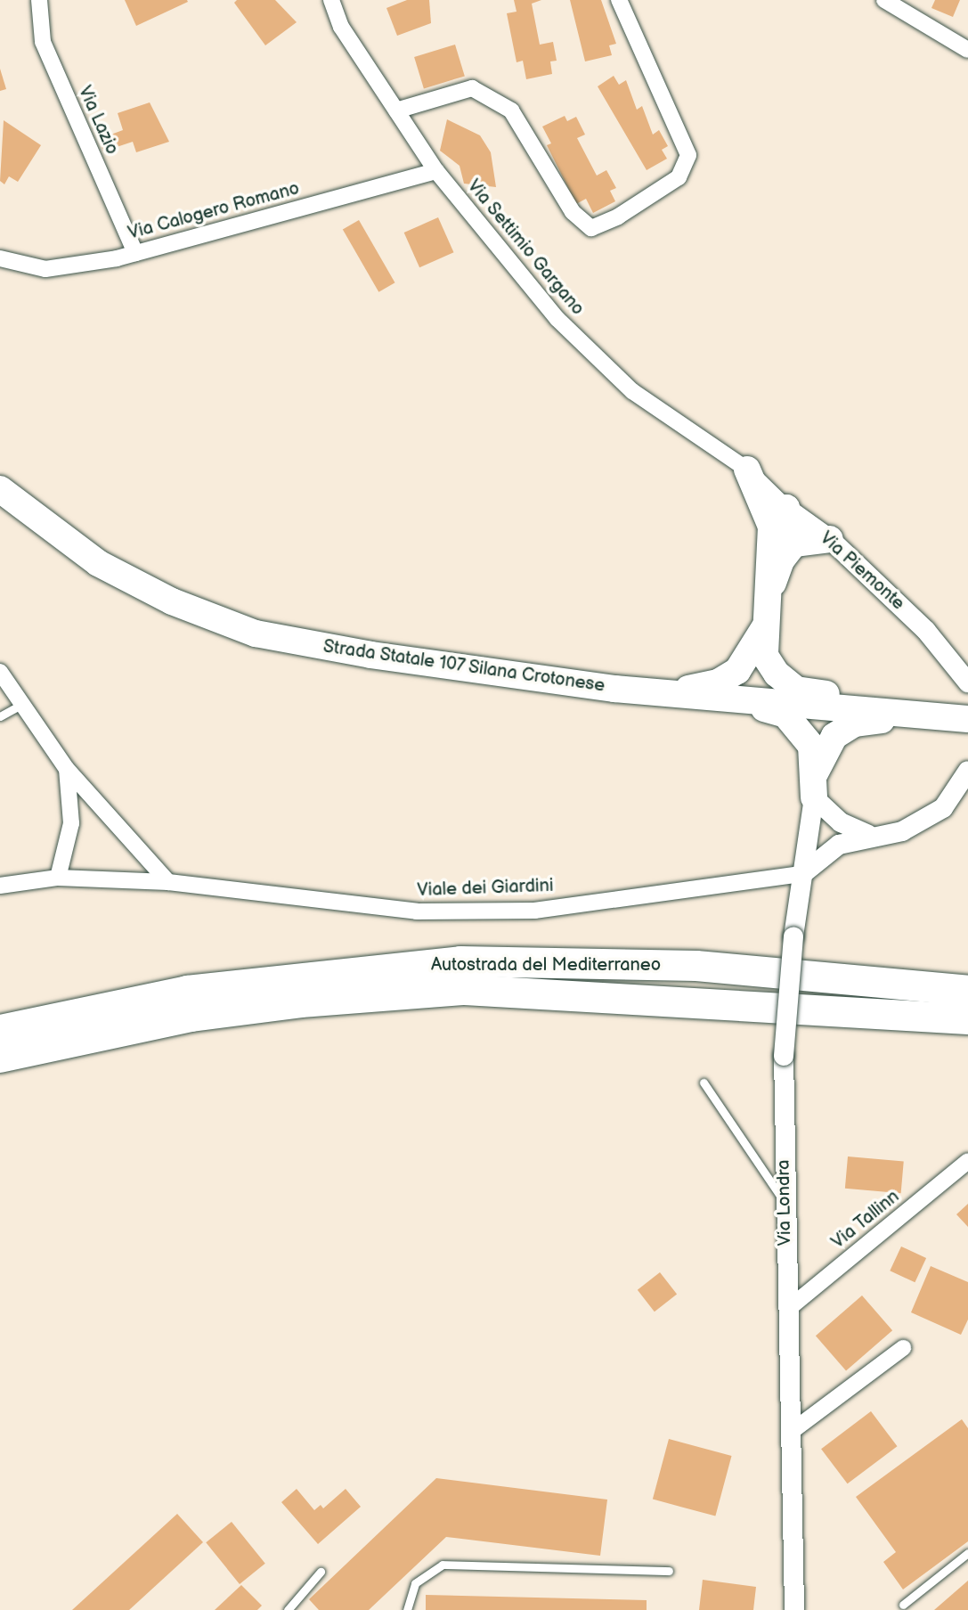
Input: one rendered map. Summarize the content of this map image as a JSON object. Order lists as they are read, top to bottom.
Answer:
{
  "streets": {
    "highway": ["Strada Statale 107 Silana Crotonese", "Autostrada del Mediterraneo"],
    "street": [
      "Via Lazio",
      "Via Calogero Romano",
      "Via Settimio Gargano",
      "Via Piemonte",
      "Viale dei Giardini",
      "Via Londra",
      "Via Tallinn"
    ]
  },
  "crossings": [
    ["Via Lazio", "Via Calogero Romano"],
    ["Via Calogero Romano", "Via Settimio Gargano"],
    ["Viale dei Giardini", "Via Londra"],
    ["Via Londra", "Via Tallinn"]
  ]
}
